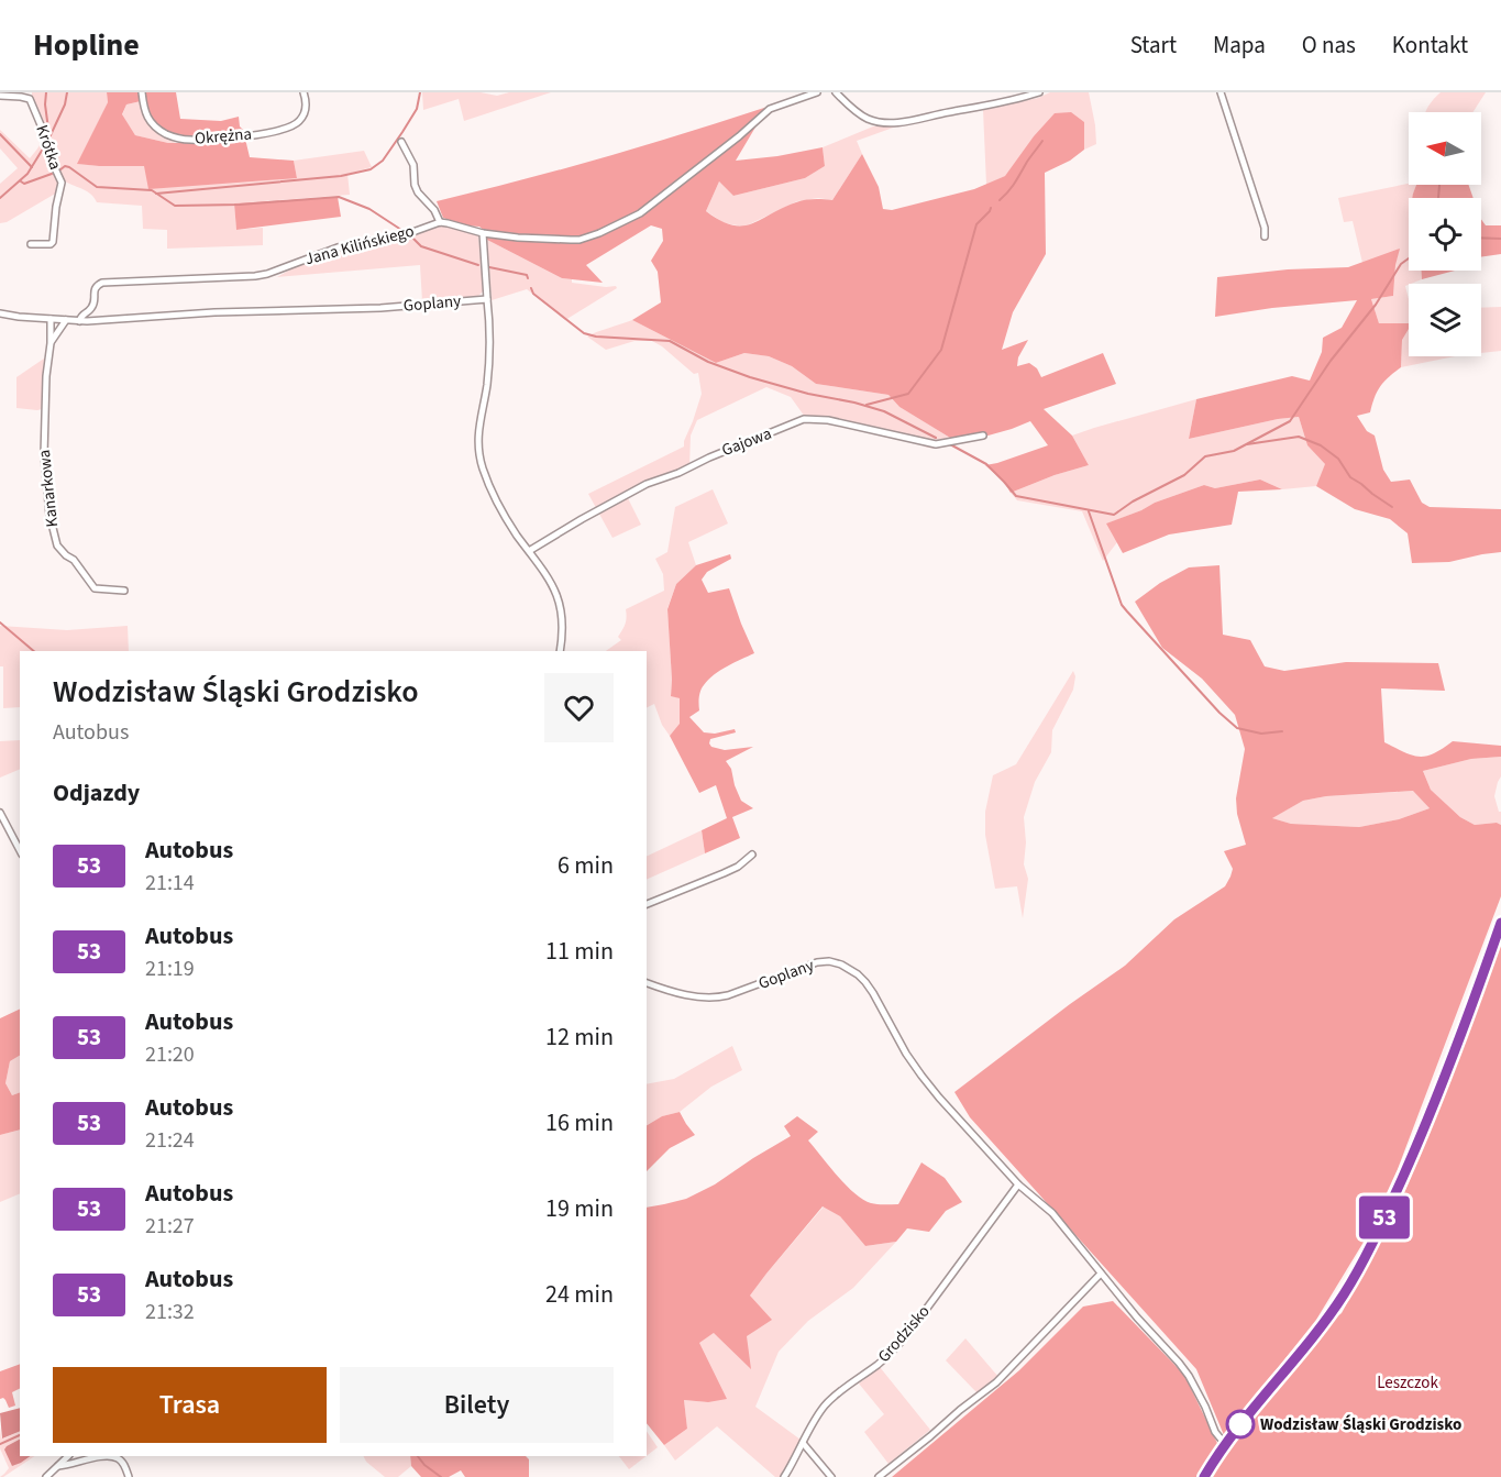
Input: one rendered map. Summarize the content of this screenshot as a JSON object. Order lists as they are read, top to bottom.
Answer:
{
  "streets": {
    "street": [
      "Okrężna",
      "Krótka",
      "Jana Kilińskiego",
      "Goplany",
      "Gajowa",
      "Kanarkowa",
      "Grodzisko"
    ]
  },
  "crossings": [
    ["Jana Kilińskiego", "Goplany"],
    ["Goplany", "Kanarkowa"],
    ["Goplany", "Grodzisko"]
  ],
  "parks": ["Leszczok"],
  "places": ["Wodzisław Śląski Grodzisko"],
  "lines": ["bus line 53"],
  "north": "left",
  "page": {
    "header": "Hopline",
    "nav": [
      "Start",
      "Mapa",
      "O nas",
      "Kontakt"
    ],
    "on_map": "53",
    "heading": [
      ["Wodzisław Śląski Grodzisko", "Autobus"],
      "Odjazdy"
    ],
    "list": [
      {
        "mark": "53",
        "name": "Autobus",
        "note": "21:14",
        "value": "6 min"
      },
      {
        "mark": "53",
        "name": "Autobus",
        "note": "21:19",
        "value": "11 min"
      },
      {
        "mark": "53",
        "name": "Autobus",
        "note": "21:20",
        "value": "12 min"
      },
      {
        "mark": "53",
        "name": "Autobus",
        "note": "21:24",
        "value": "16 min"
      },
      {
        "mark": "53",
        "name": "Autobus",
        "note": "21:27",
        "value": "19 min"
      },
      {
        "mark": "53",
        "name": "Autobus",
        "note": "21:32",
        "value": "24 min"
      }
    ],
    "buttons": ["Trasa", "Bilety"]
  }
}
